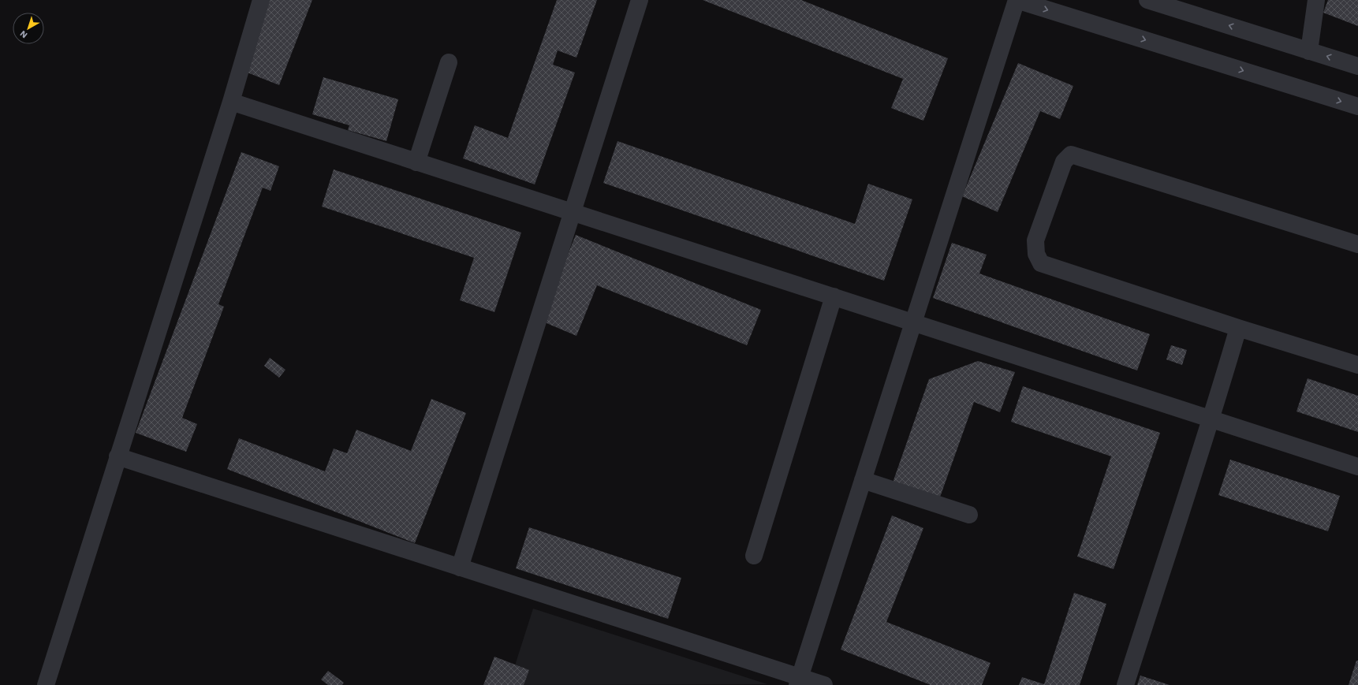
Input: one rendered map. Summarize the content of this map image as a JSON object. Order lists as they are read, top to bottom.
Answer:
{
  "north": "bottom left"
}
